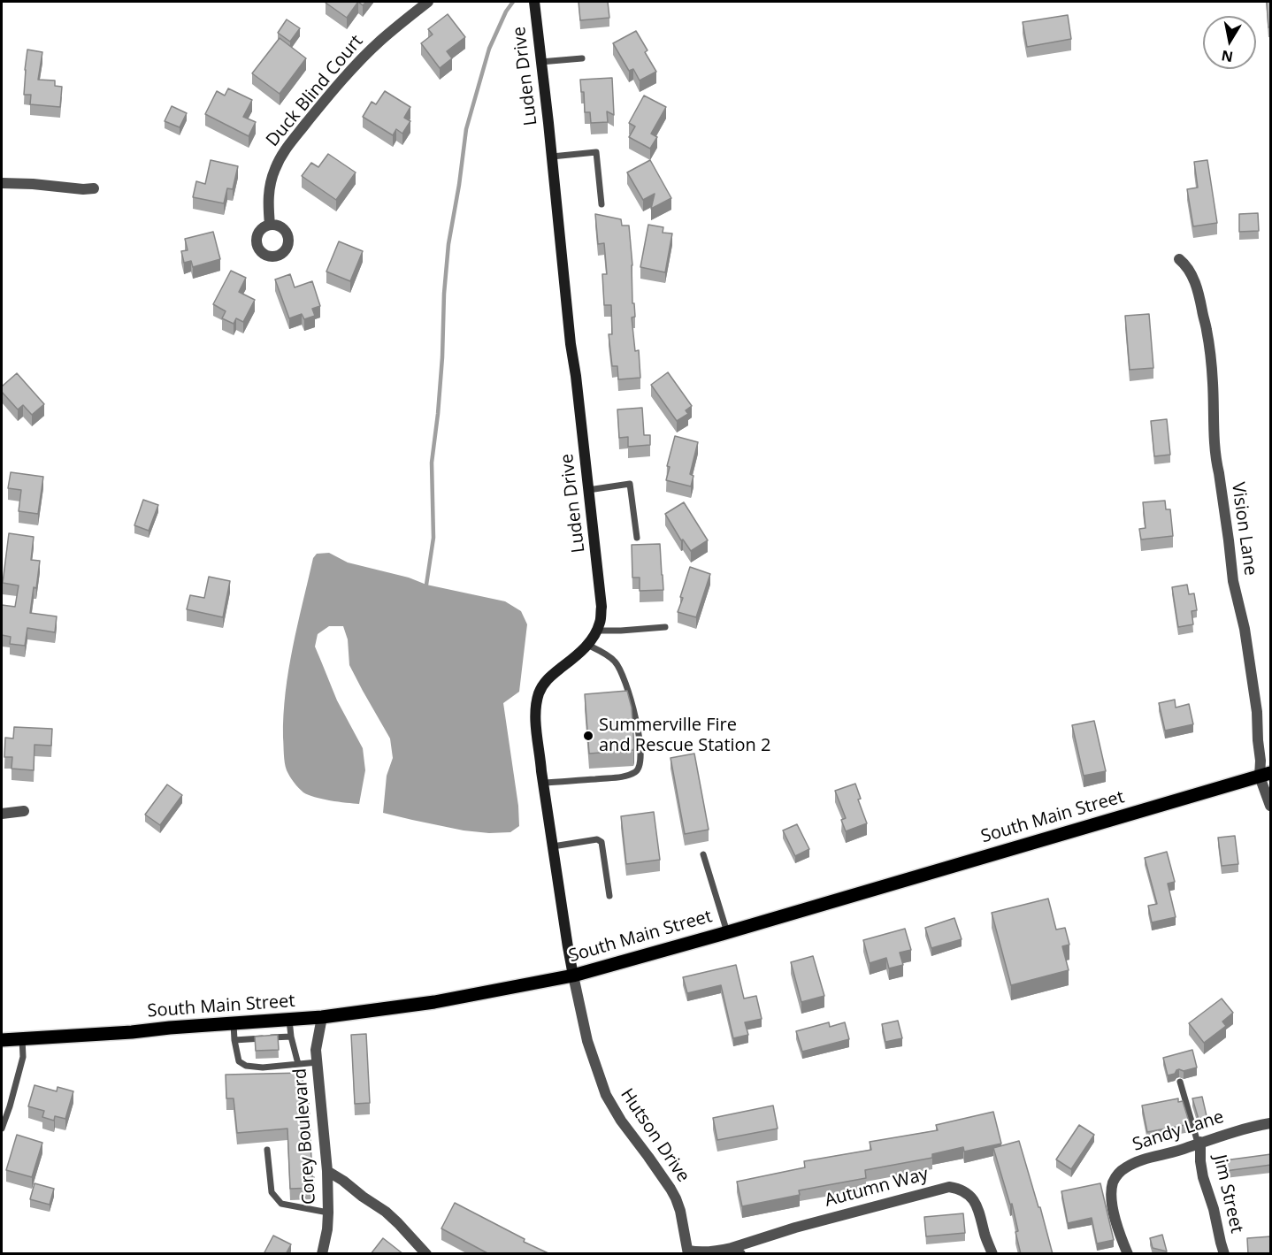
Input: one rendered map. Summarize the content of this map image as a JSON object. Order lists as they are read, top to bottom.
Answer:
{
  "streets": {
    "main road": ["South Main Street"],
    "street": [
      "Luden Drive",
      "Duck Blind Court",
      "Vision Lane",
      "Sandy Lane",
      "Hutson Drive",
      "Corey Boulevard",
      "Autumn Way",
      "Jim Street"
    ]
  },
  "crossings": [
    ["Luden Drive", "South Main Street"],
    ["Luden Drive", "Hutson Drive"],
    ["Vision Lane", "South Main Street"],
    ["South Main Street", "Hutson Drive"],
    ["South Main Street", "Corey Boulevard"],
    ["Sandy Lane", "Jim Street"],
    ["Hutson Drive", "Autumn Way"]
  ],
  "places": ["Summerville Fire and Rescue Station 2"],
  "north": "bottom"
}
